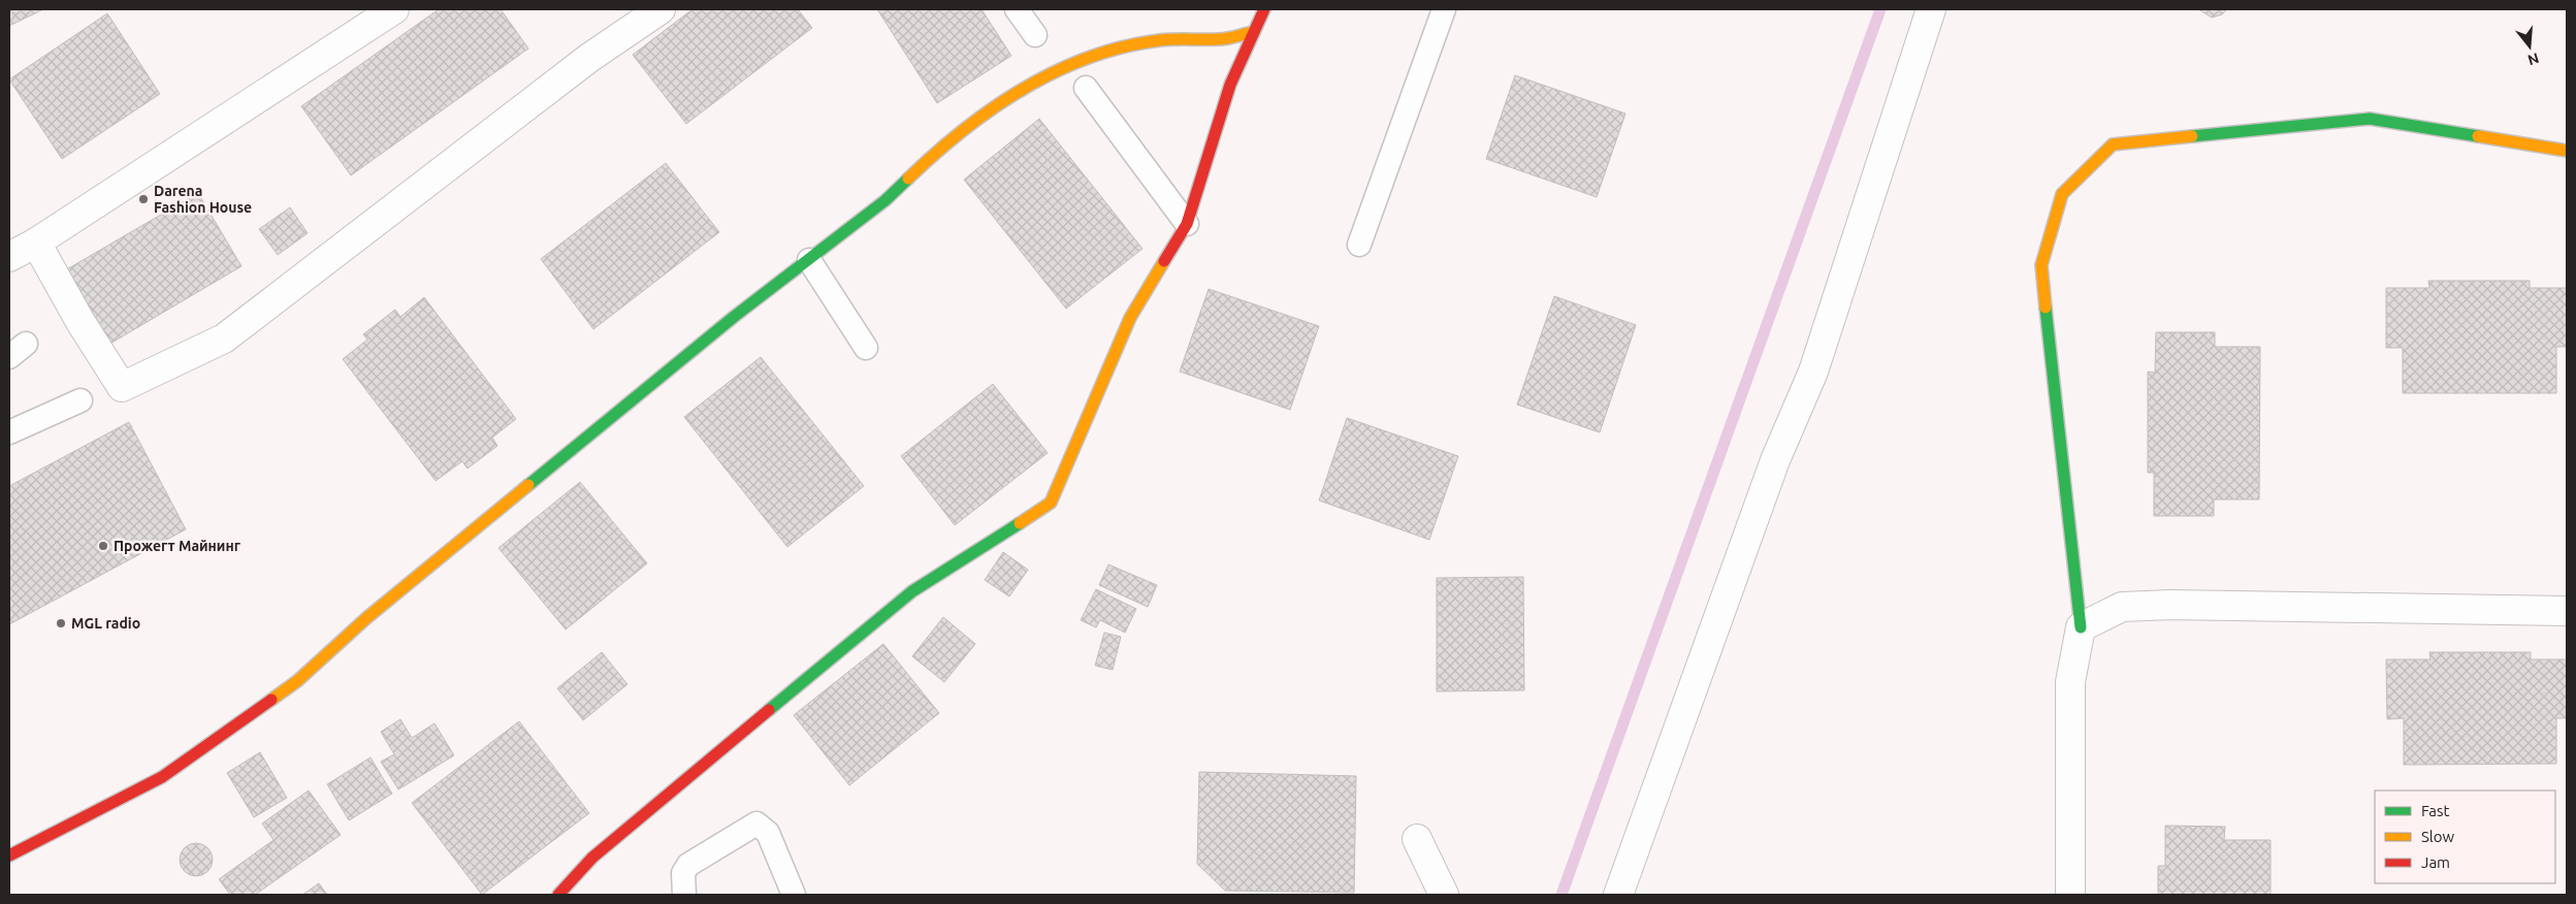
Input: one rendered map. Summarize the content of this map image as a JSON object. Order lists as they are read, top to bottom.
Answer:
{
  "places": ["Darena Fashion House", "Прожегт Майнинг", "MGL radio"],
  "legend": ["Fast", "Slow", "Jam"],
  "north": "bottom"
}
